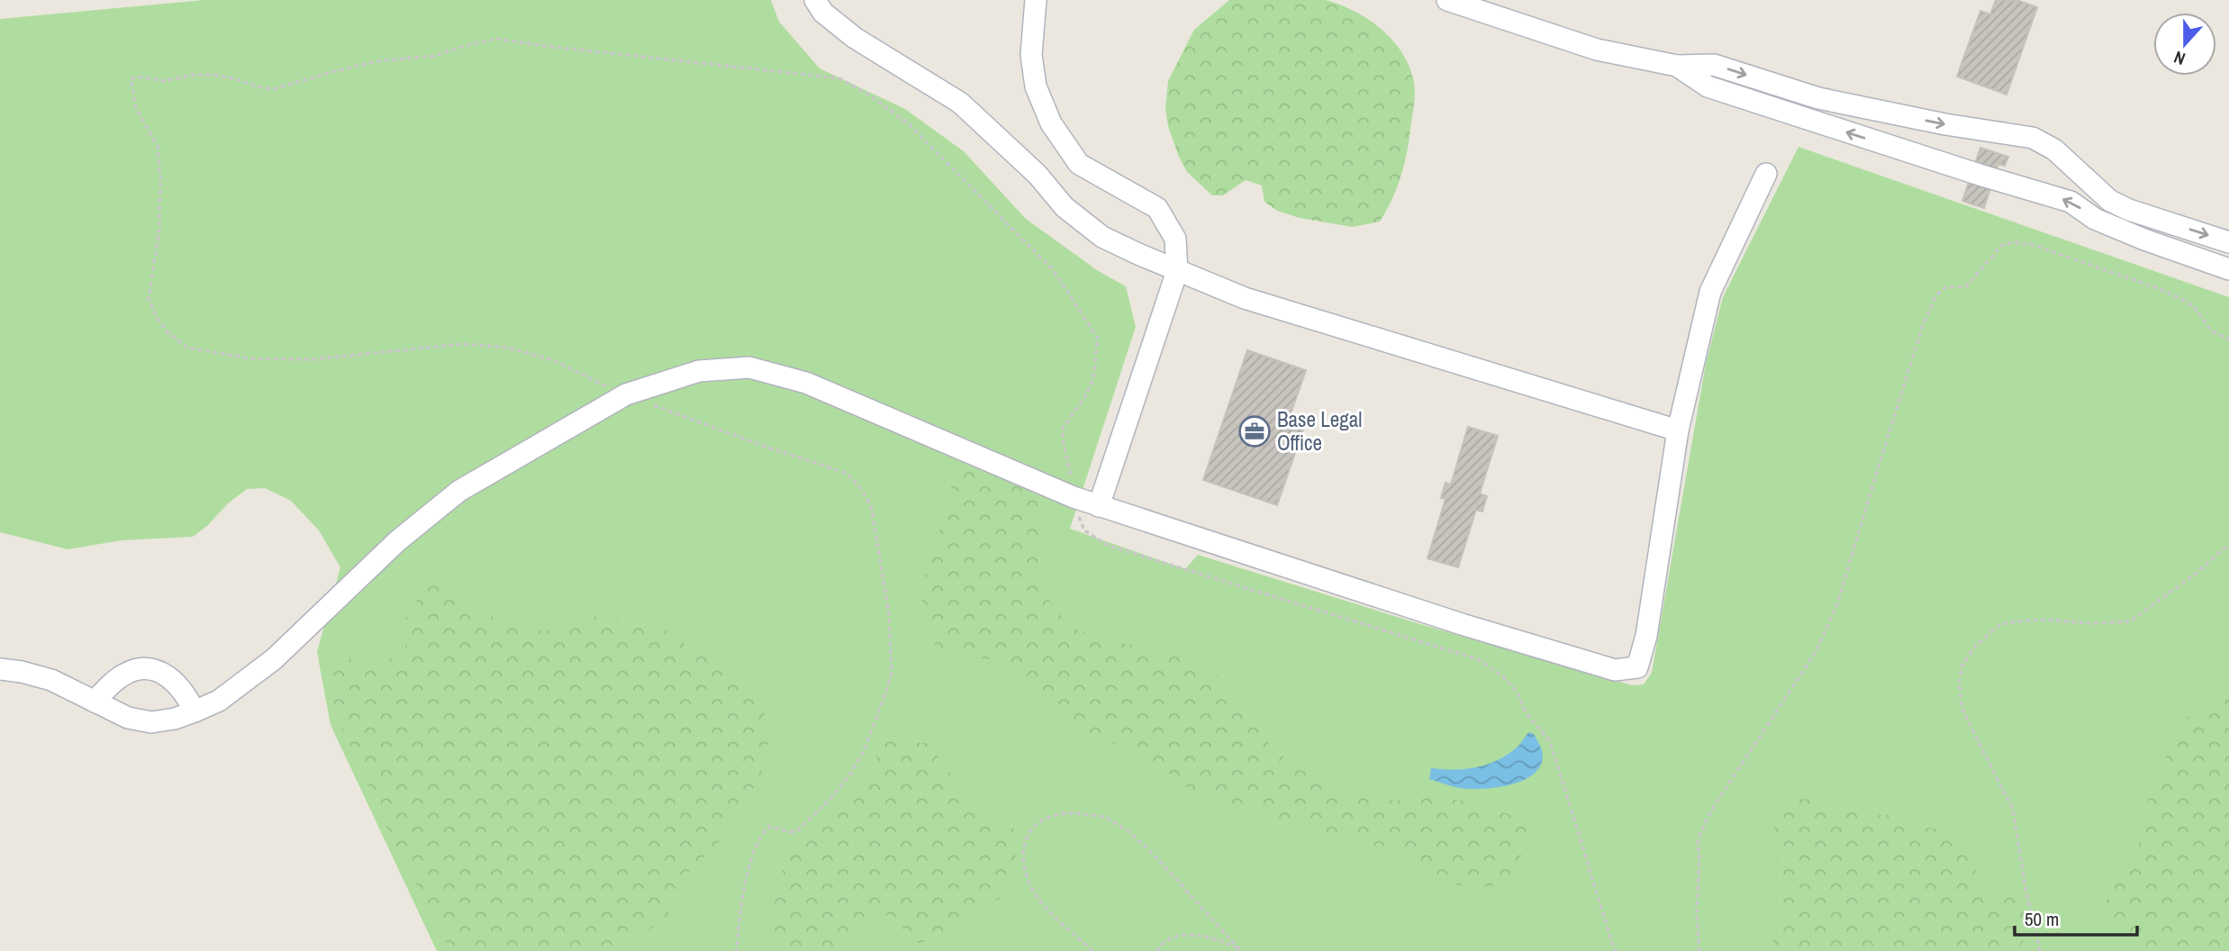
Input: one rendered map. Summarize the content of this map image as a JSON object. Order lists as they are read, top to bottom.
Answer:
{
  "places": {
    "office": ["Base Legal Office"]
  },
  "scale_bar": "50 m",
  "north": "bottom"
}
